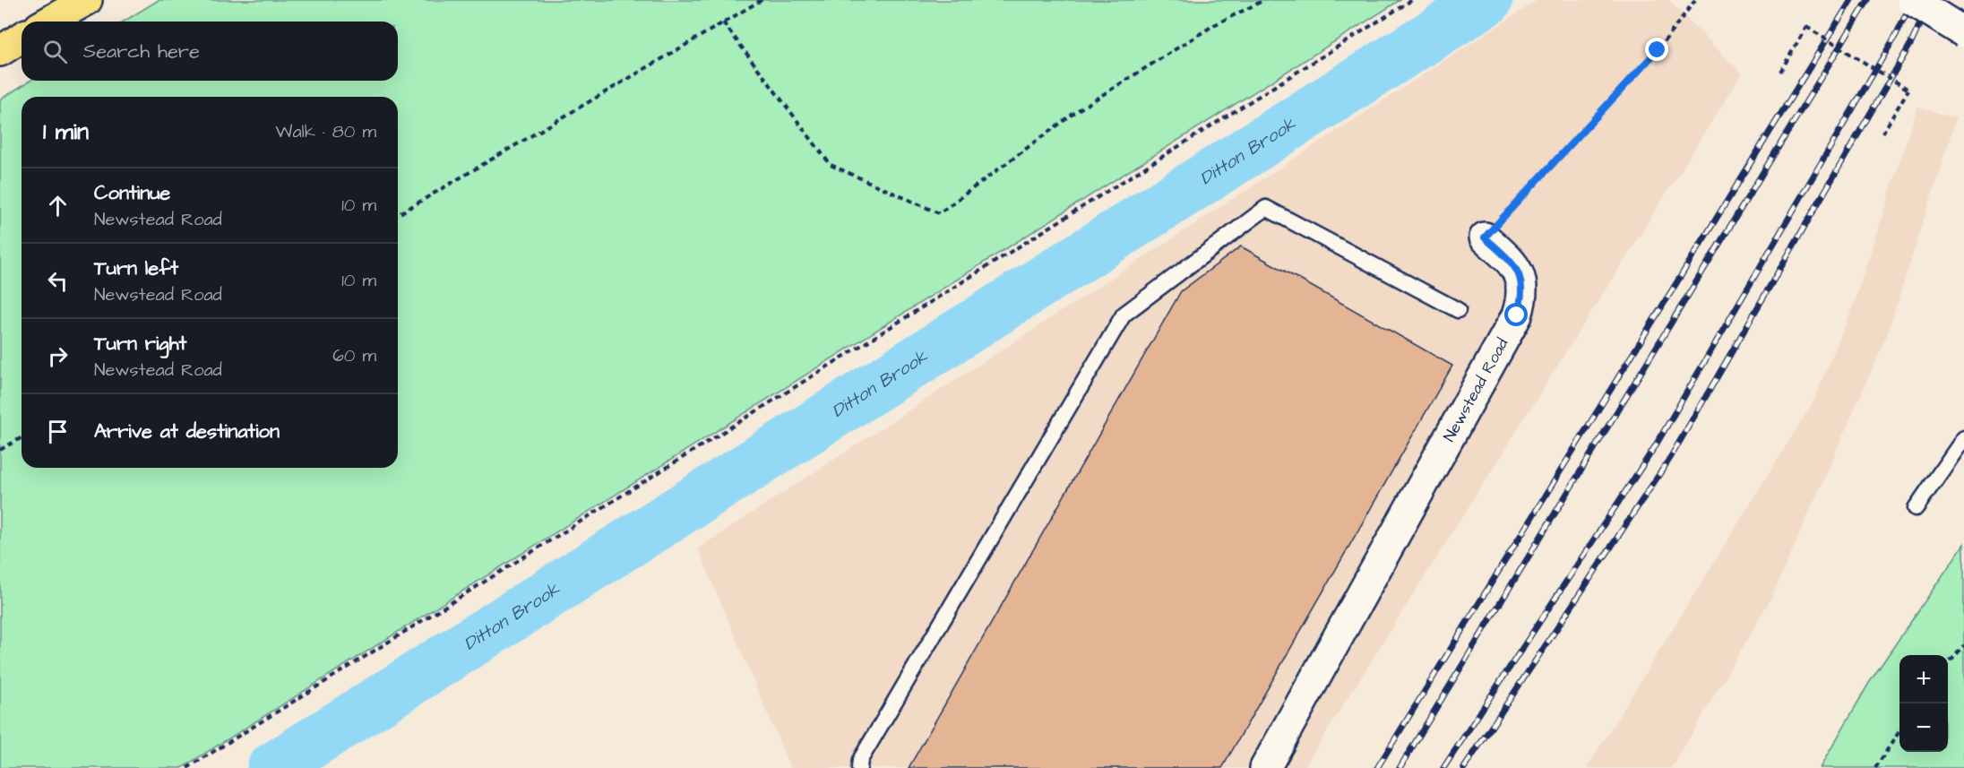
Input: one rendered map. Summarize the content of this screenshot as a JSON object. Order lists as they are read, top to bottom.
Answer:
{
  "streets": {
    "street": ["Newstead Road"]
  },
  "water": ["Ditton Brook"],
  "page": {
    "search": "Search here",
    "heading": ["1 min", "Walk · 80 m"],
    "list": [
      ["Continue", "Newstead Road", "10 m"],
      ["Turn left", "Newstead Road", "10 m"],
      ["Turn right", "Newstead Road", "60 m"],
      "Arrive at destination"
    ],
    "map_buttons": ["+", "−"]
  }
}
